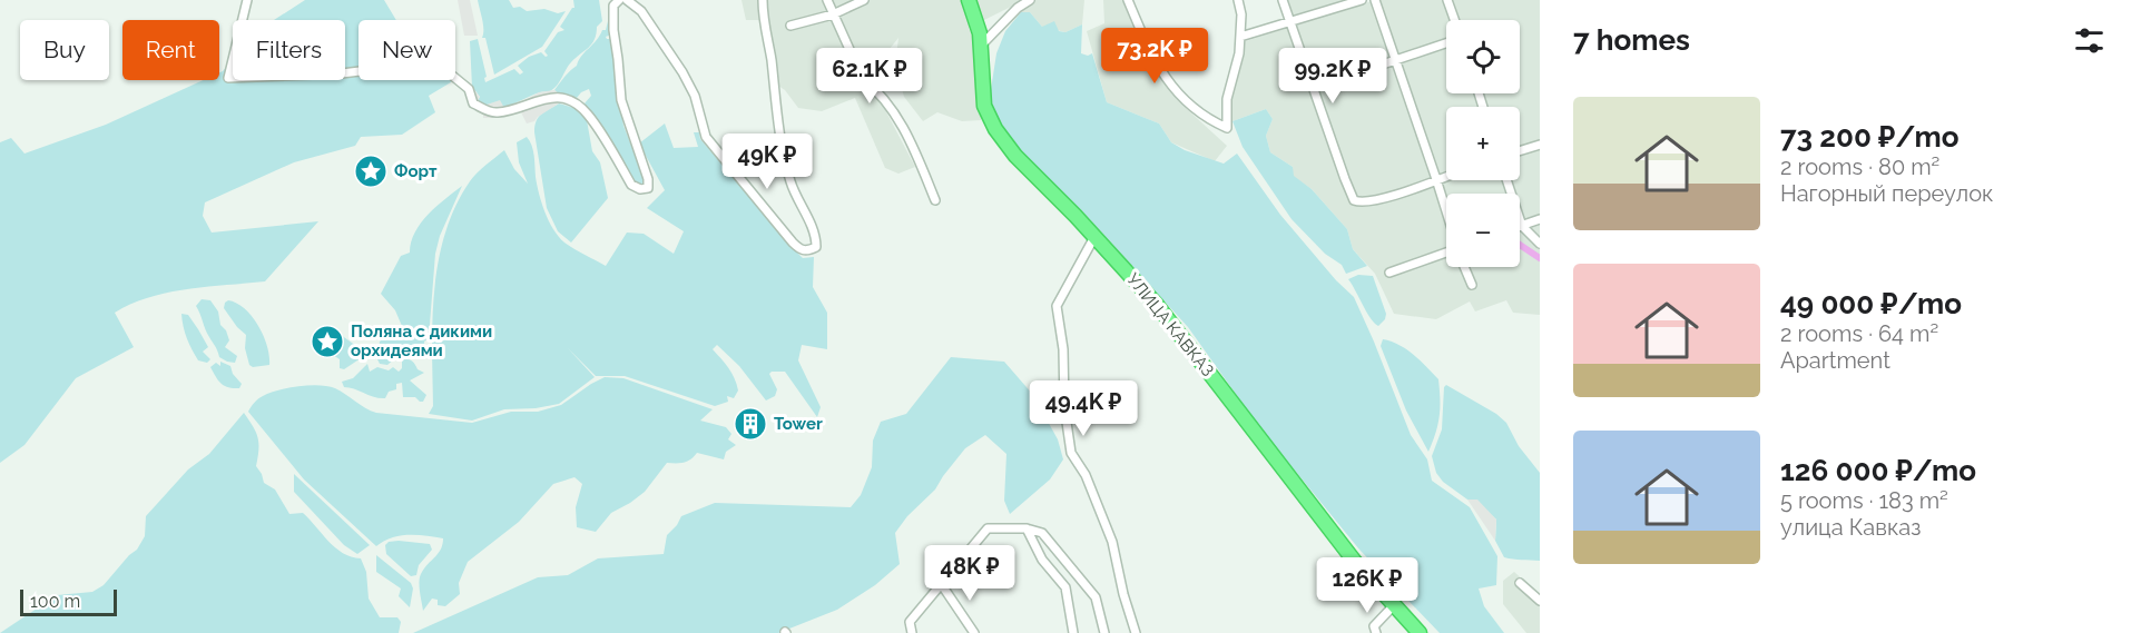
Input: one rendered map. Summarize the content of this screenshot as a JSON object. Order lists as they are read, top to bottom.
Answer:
{
  "streets": {
    "highway": ["УЛИЦА КАВКАЗ"]
  },
  "places": {
    "place": ["Форт", "Поляна с дикими орхидеями"],
    "building": ["Tower"]
  },
  "scale_bar": "100 m",
  "page": {
    "heading": "7 homes",
    "map_buttons": ["+", "−"],
    "chip": [
      "Buy",
      "Rent",
      "Filters",
      "New"
    ],
    "price": [
      "73.2K ₽",
      "62.1K ₽",
      "99.2K ₽",
      "49K ₽",
      "49.4K ₽",
      "48K ₽",
      "126K ₽"
    ],
    "list": [
      {
        "name": "73 200 ₽/mo",
        "note": "2 rooms · 80 m² · Нагорный переулок"
      },
      {
        "name": "49 000 ₽/mo",
        "note": "2 rooms · 64 m² · Apartment"
      },
      {
        "name": "126 000 ₽/mo",
        "note": "5 rooms · 183 m² · улица Кавказ"
      }
    ],
    "scale": "100 m"
  }
}
